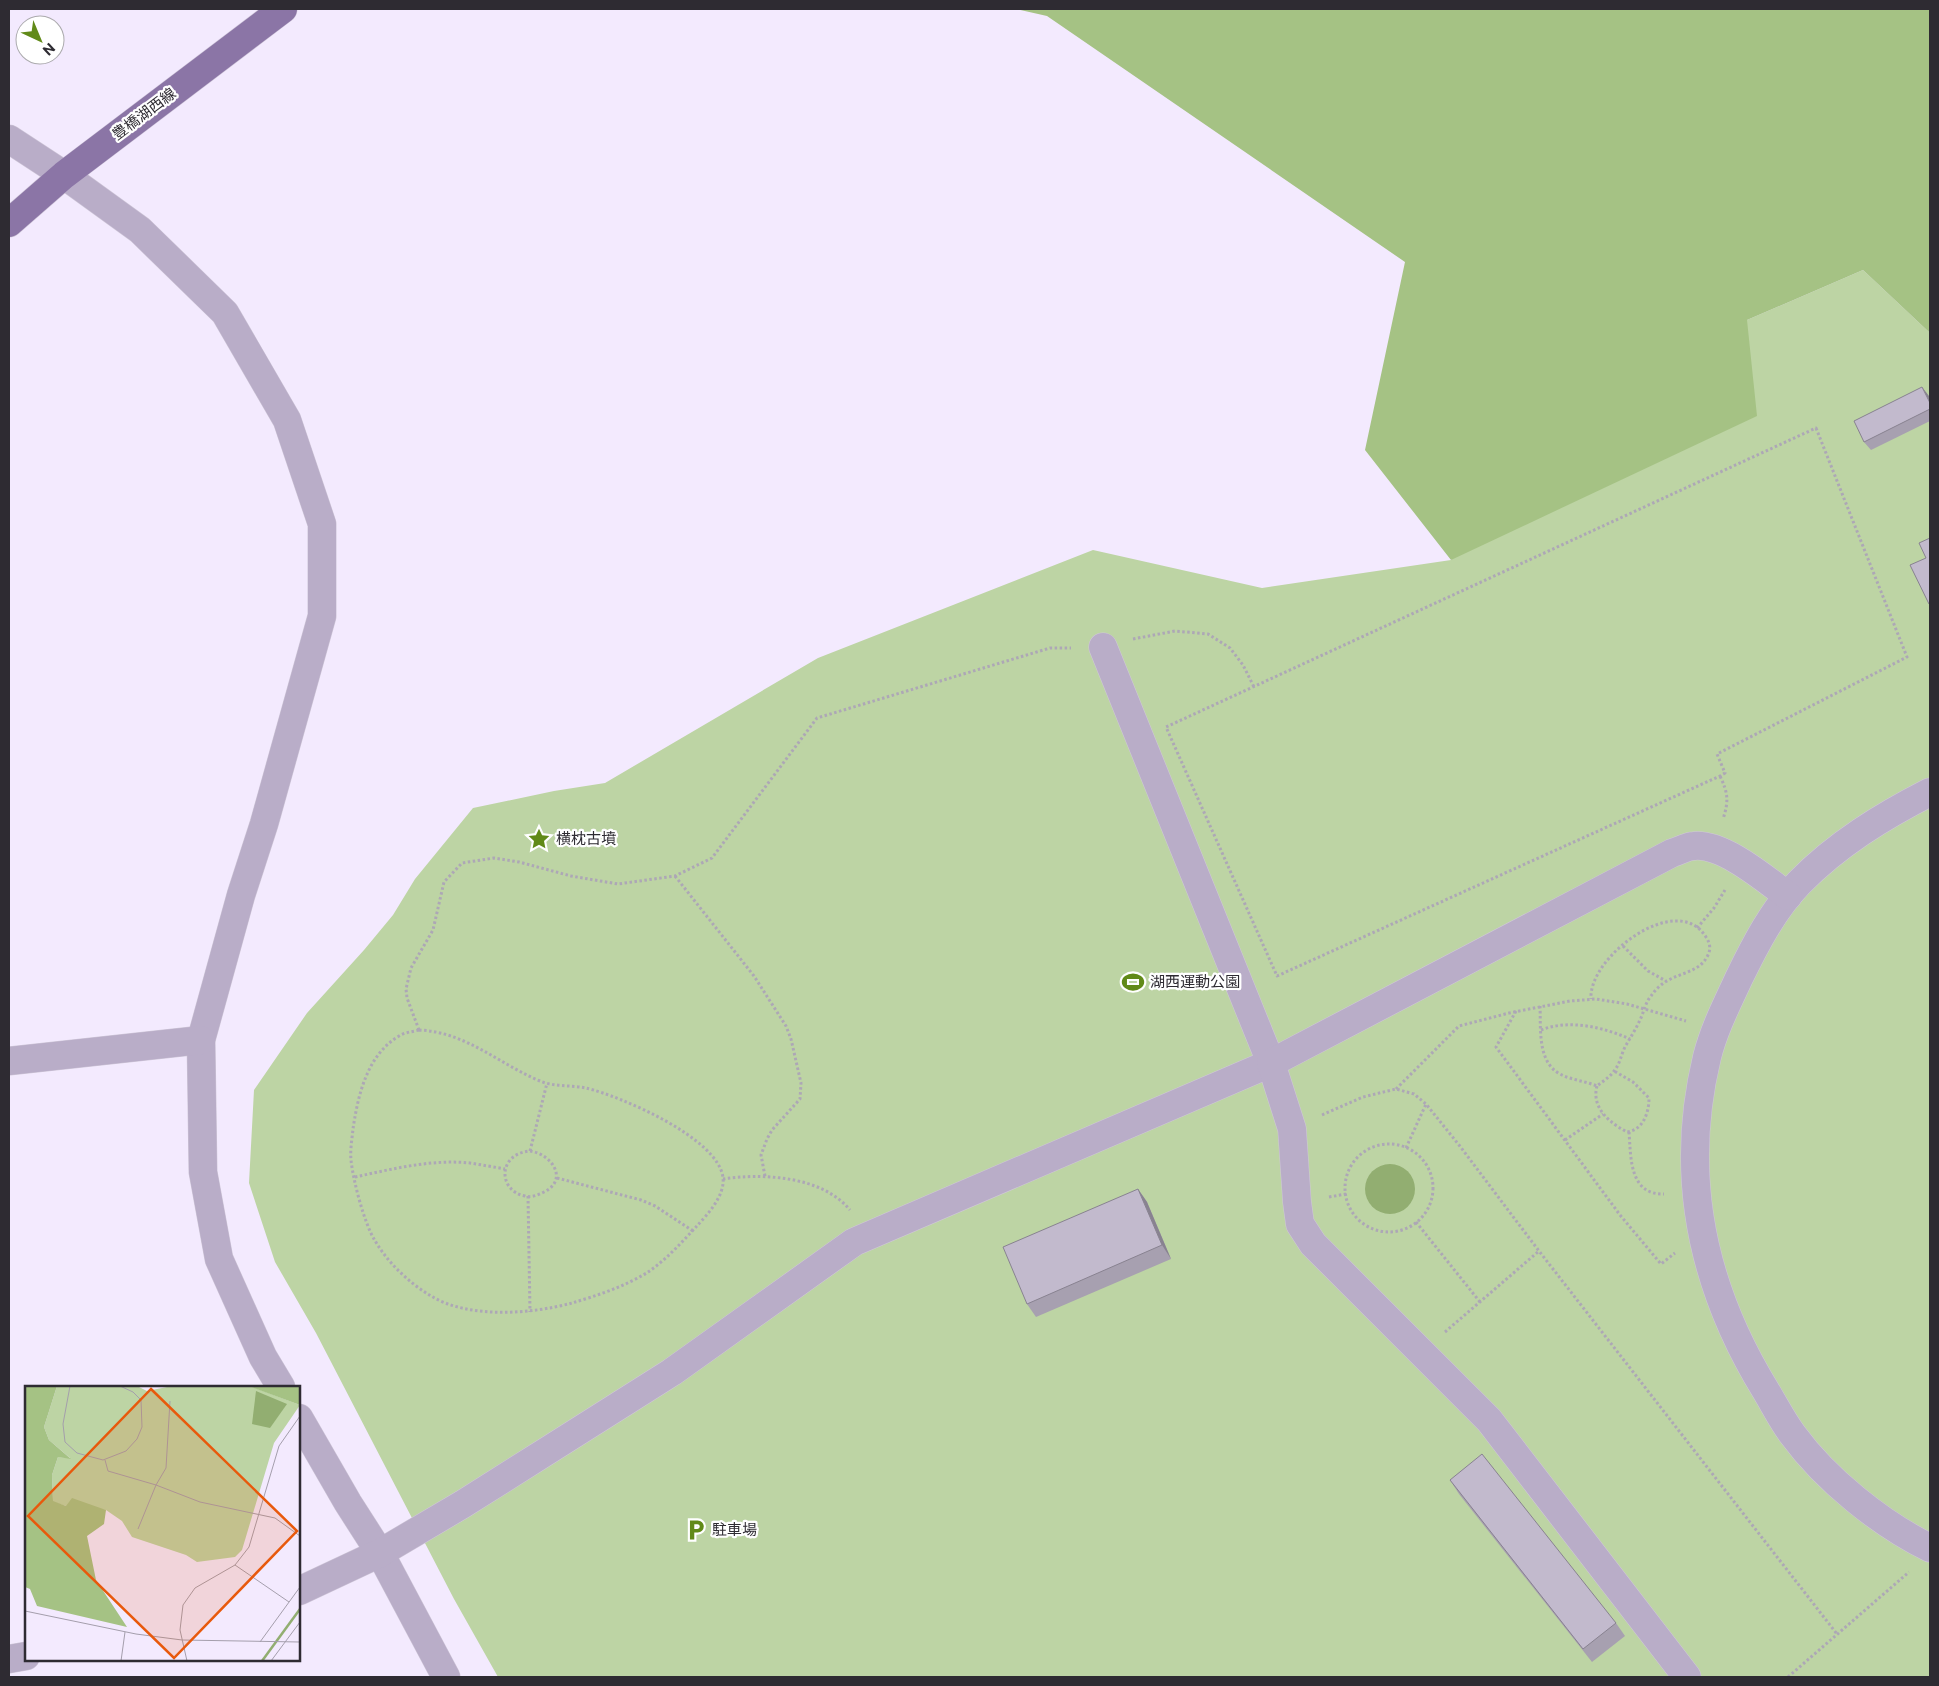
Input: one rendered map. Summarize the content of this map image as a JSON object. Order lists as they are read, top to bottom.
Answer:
{
  "streets": {
    "main road": ["豊橋湖西線"]
  },
  "places": {
    "place": ["横枕古墳"],
    "sports": ["湖西運動公園"],
    "parking": ["駐車場"]
  },
  "north": "bottom right"
}
